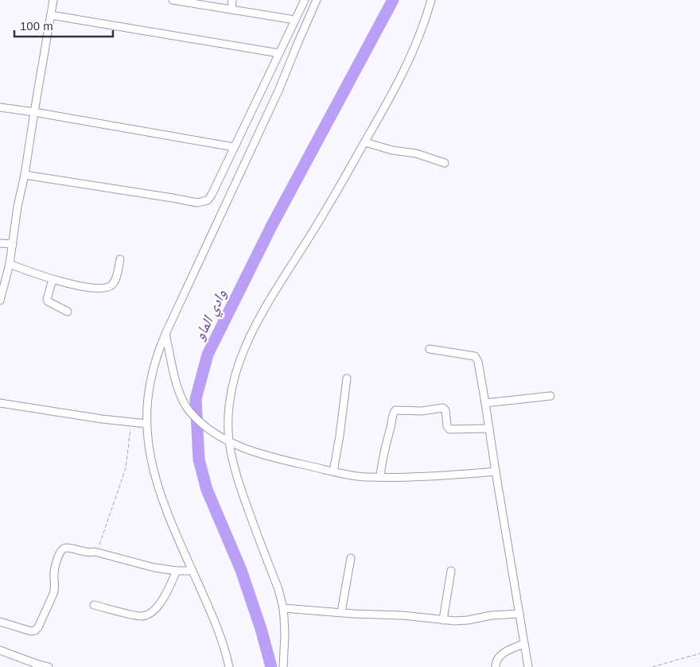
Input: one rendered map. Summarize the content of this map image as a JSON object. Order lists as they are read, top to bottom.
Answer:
{
  "water": ["وادي الماو"],
  "scale_bar": "100 m"
}
